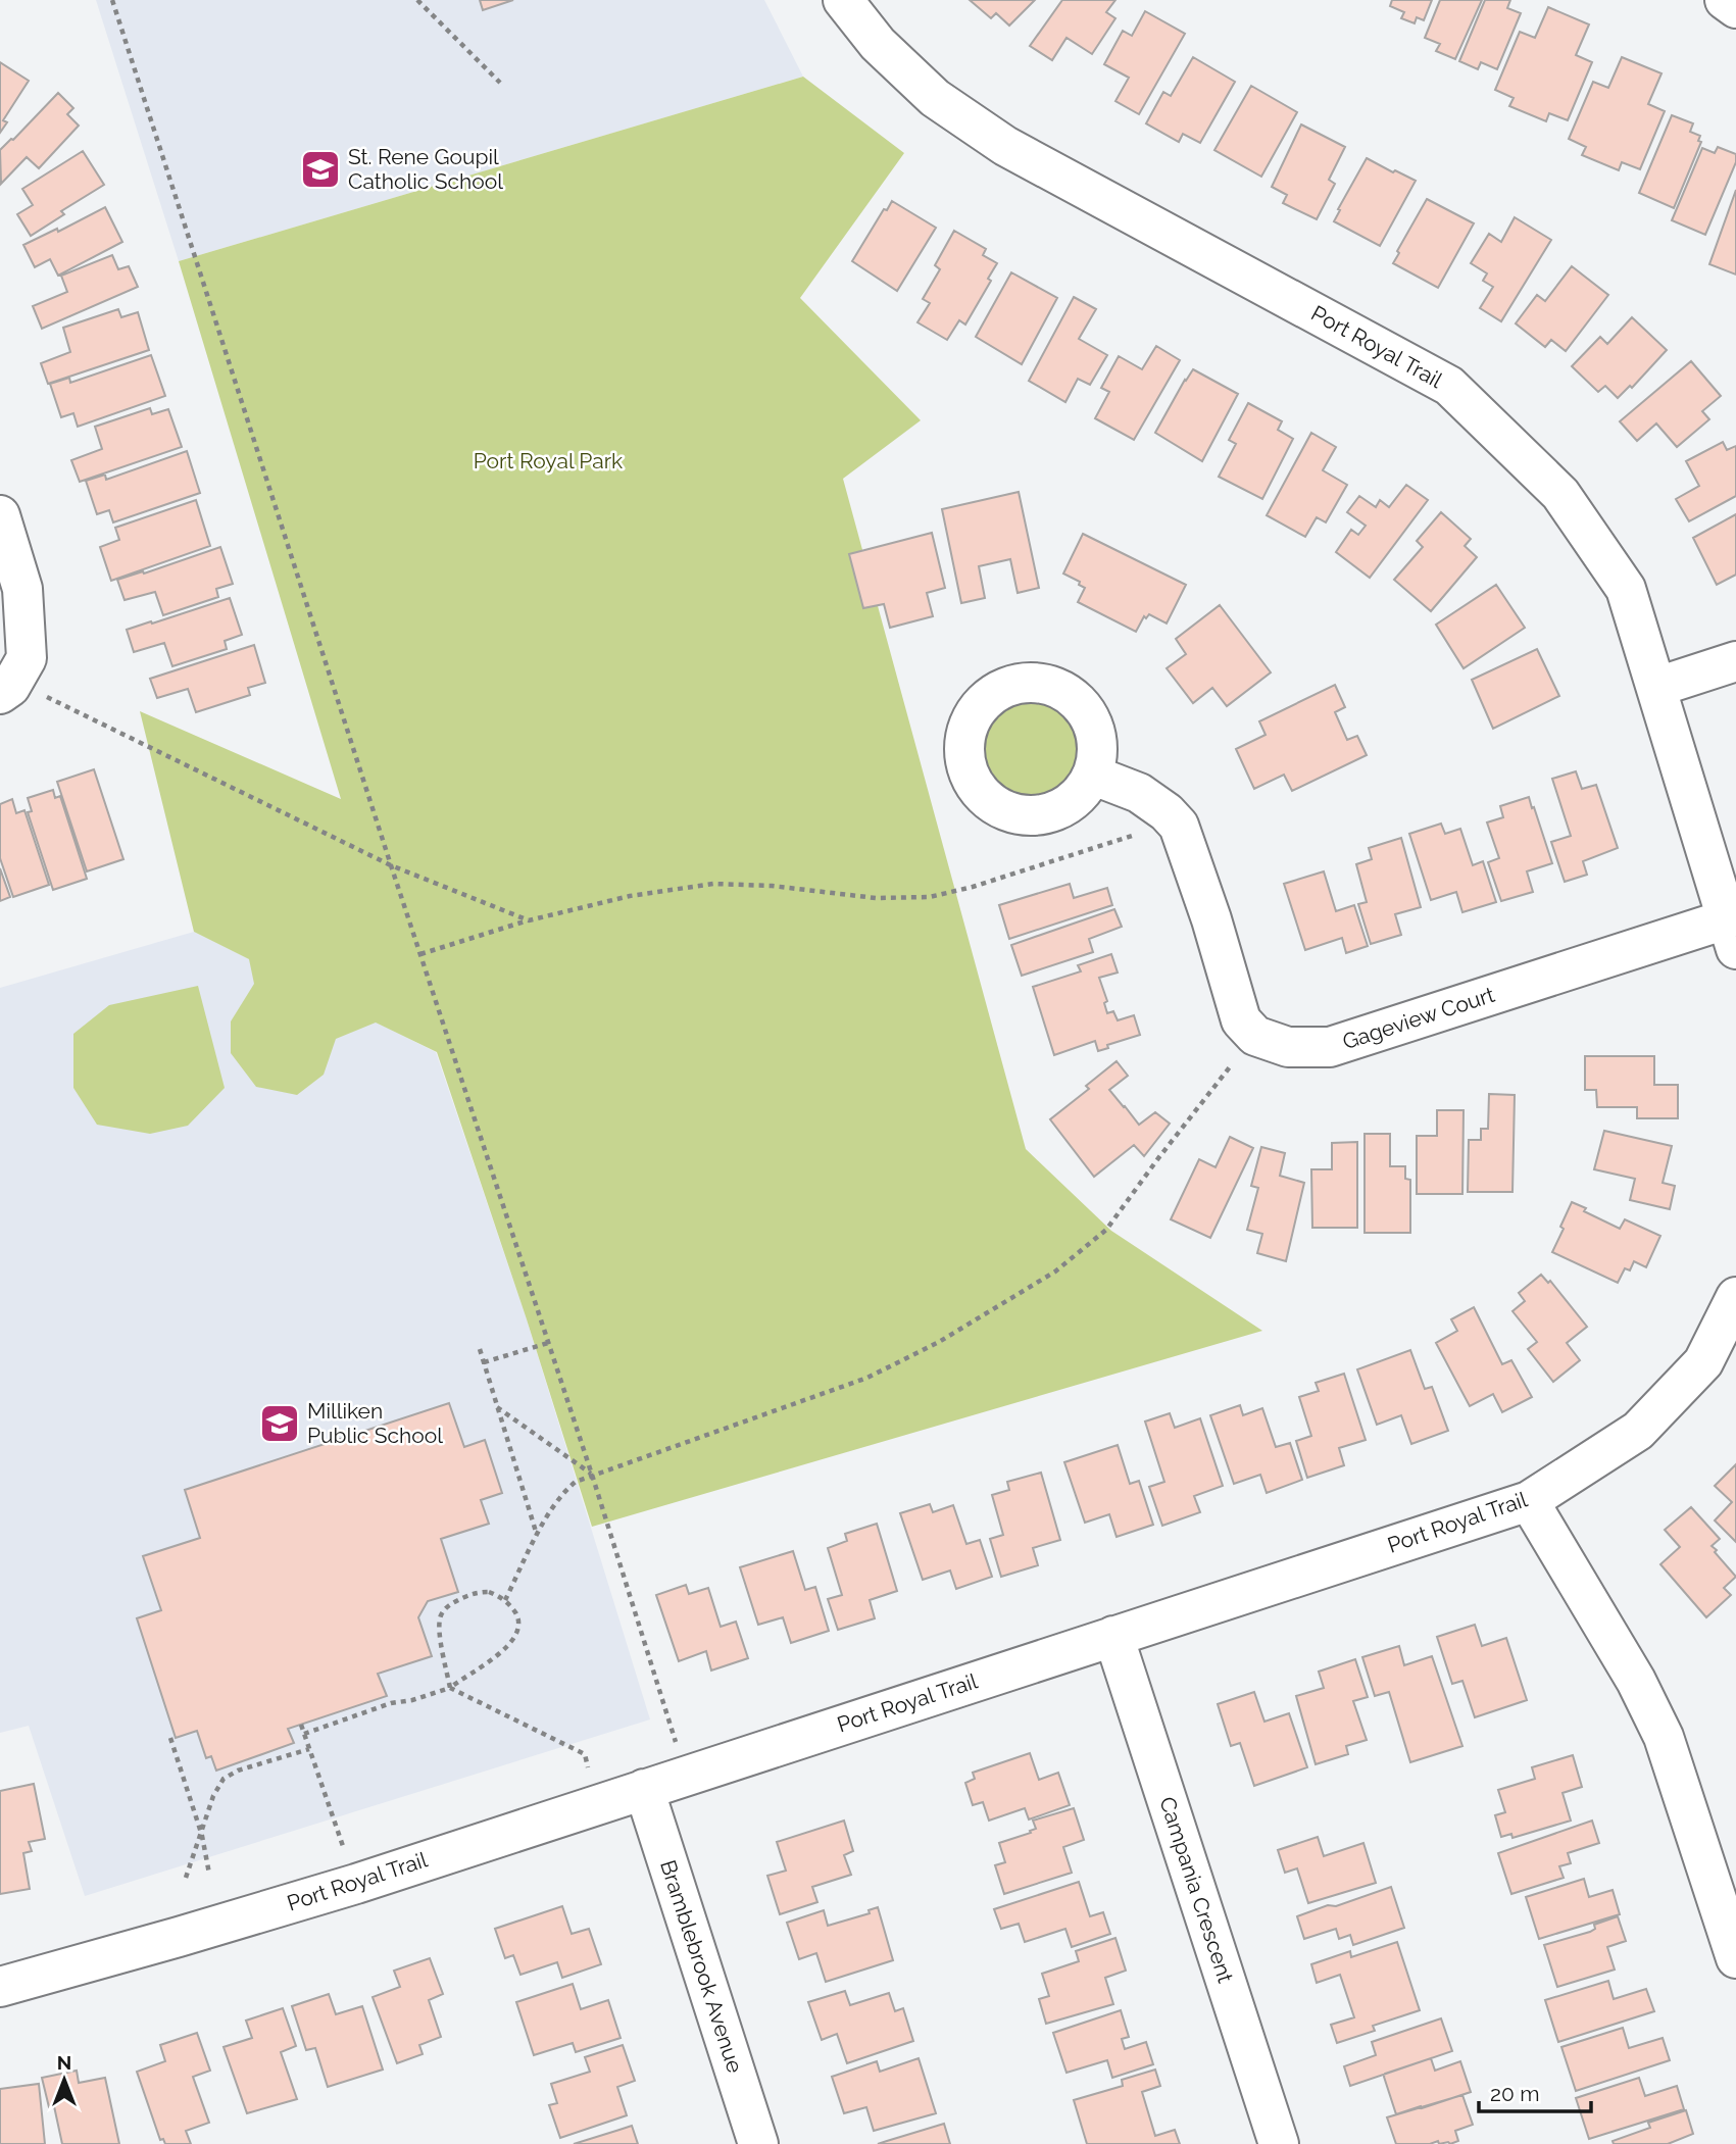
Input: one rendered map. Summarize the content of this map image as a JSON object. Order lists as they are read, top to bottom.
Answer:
{
  "streets": {
    "street": [
      "Port Royal Trail",
      "Gageview Court",
      "Campania Crescent",
      "Bramblebrook Avenue"
    ]
  },
  "crossings": [
    ["Port Royal Trail", "Gageview Court"],
    ["Port Royal Trail", "Campania Crescent"],
    ["Port Royal Trail", "Bramblebrook Avenue"]
  ],
  "parks": ["Port Royal Park"],
  "places": {
    "school or university": ["St. Rene Goupil Catholic School", "Milliken Public School"]
  },
  "scale_bar": "20 m",
  "north": "top"
}
